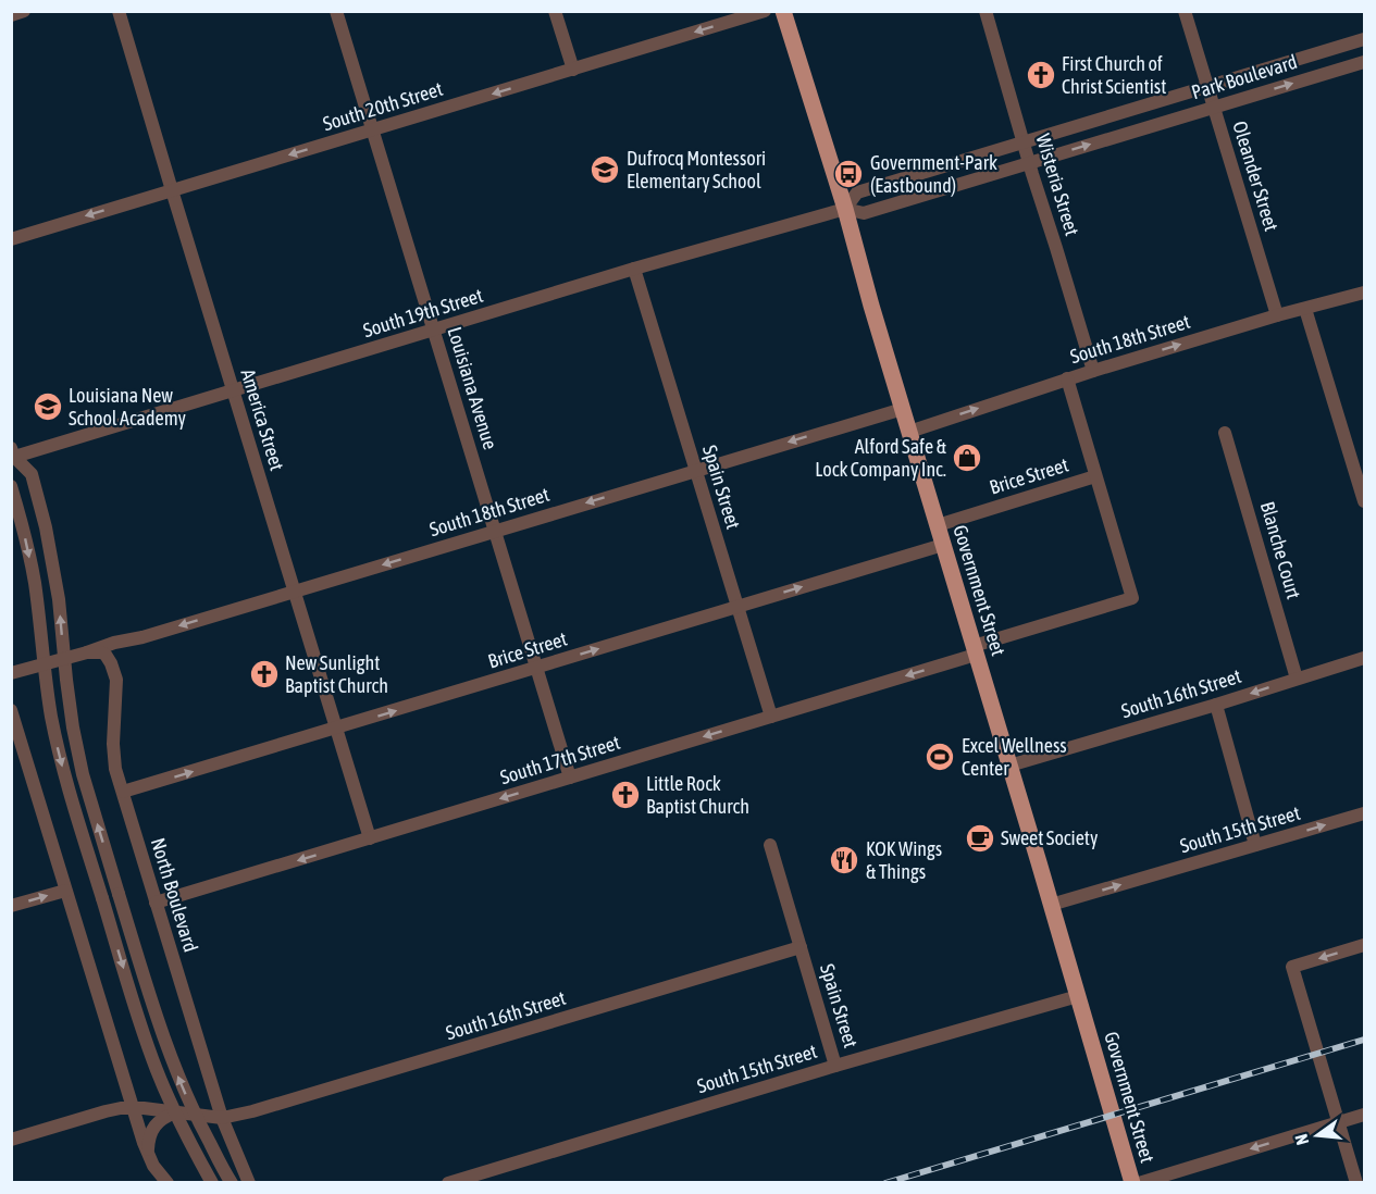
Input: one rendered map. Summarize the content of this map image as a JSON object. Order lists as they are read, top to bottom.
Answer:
{
  "streets": {
    "main road": ["Government Street"],
    "street": [
      "Park Boulevard",
      "South 20th Street",
      "Oleander Street",
      "Wisteria Street",
      "South 19th Street",
      "South 18th Street",
      "Louisiana Avenue",
      "America Street",
      "Brice Street",
      "Spain Street",
      "Blanche Court",
      "South 16th Street",
      "South 17th Street",
      "South 15th Street",
      "North Boulevard"
    ]
  },
  "crossings": [
    ["Park Boulevard", "Oleander Street"],
    ["Park Boulevard", "Wisteria Street"],
    ["Park Boulevard", "South 19th Street"],
    ["Park Boulevard", "Government Street"],
    ["South 20th Street", "Louisiana Avenue"],
    ["South 20th Street", "America Street"],
    ["Oleander Street", "South 18th Street"],
    ["Wisteria Street", "South 18th Street"],
    ["South 19th Street", "Louisiana Avenue"],
    ["South 19th Street", "America Street"],
    ["South 19th Street", "Spain Street"],
    ["South 19th Street", "Government Street"],
    ["South 18th Street", "Louisiana Avenue"],
    ["South 18th Street", "America Street"],
    ["South 18th Street", "Spain Street"],
    ["South 18th Street", "Government Street"],
    ["South 18th Street", "North Boulevard"],
    ["Louisiana Avenue", "Brice Street"],
    ["Louisiana Avenue", "South 17th Street"],
    ["America Street", "Brice Street"],
    ["America Street", "South 17th Street"],
    ["Brice Street", "Spain Street"],
    ["Brice Street", "Government Street"],
    ["Brice Street", "South 17th Street"],
    ["Brice Street", "North Boulevard"],
    ["Spain Street", "South 16th Street"],
    ["Spain Street", "South 17th Street"],
    ["Spain Street", "South 15th Street"],
    ["Blanche Court", "South 16th Street"],
    ["Government Street", "South 16th Street"],
    ["Government Street", "South 17th Street"],
    ["Government Street", "South 15th Street"],
    ["South 16th Street", "North Boulevard"],
    ["South 17th Street", "North Boulevard"]
  ],
  "one_way": ["South 20th Street", "Brice Street", "South 17th Street"],
  "places": {
    "church": ["First Church of Christ Scientist", "New Sunlight Baptist Church", "Little Rock Baptist Church"],
    "school or university": ["Dufrocq Montessori Elementary School", "Louisiana New School Academy"],
    "bus stop": ["Government-Park (Eastbound)"],
    "shop": ["Alford Safe & Lock Company Inc."],
    "sports": ["Excel Wellness Center"],
    "cafe": ["Sweet Society"],
    "restaurant": ["KOK Wings & Things"]
  },
  "north": "left"
}
